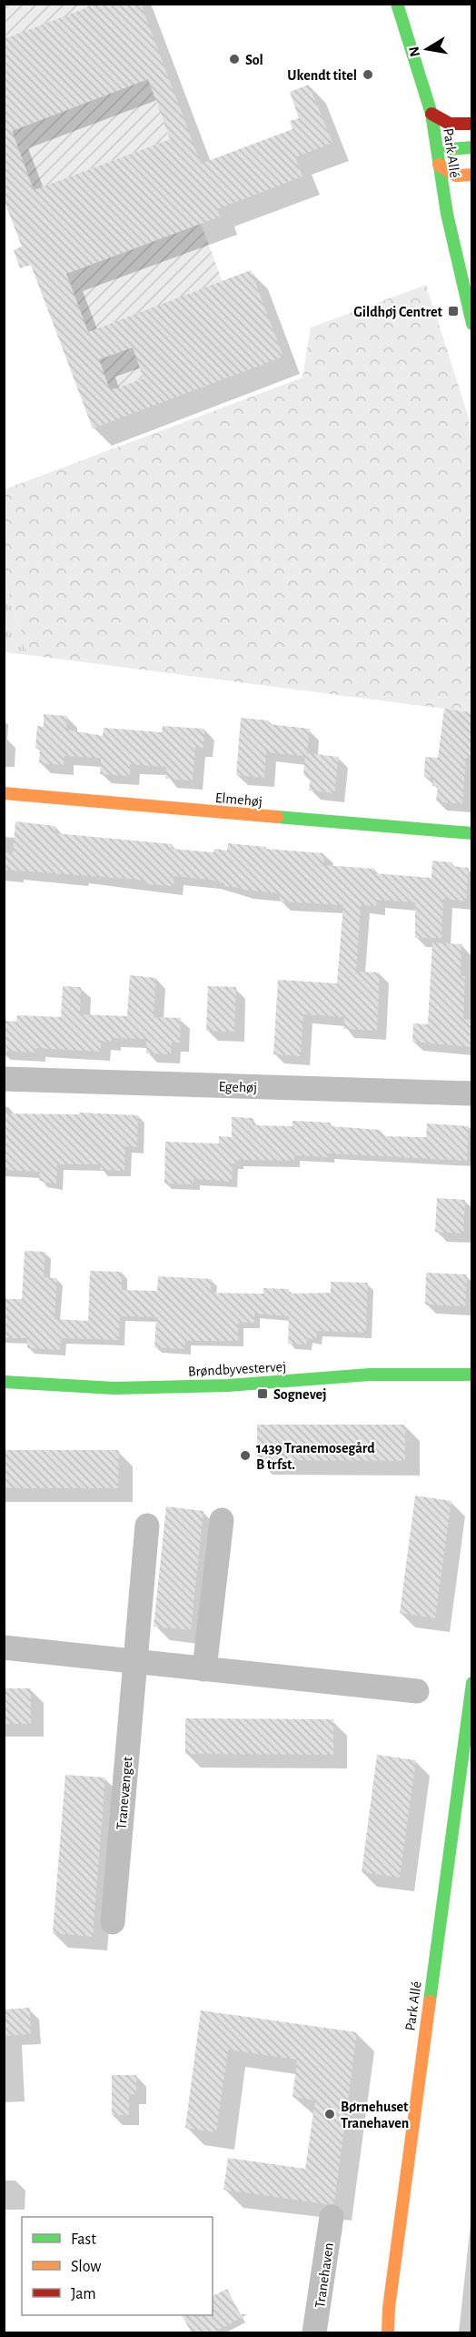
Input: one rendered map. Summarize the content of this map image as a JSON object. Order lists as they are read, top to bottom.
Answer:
{
  "streets": {
    "street": [
      "Park Allé",
      "Elmehøj",
      "Egehøj",
      "Brøndbyvestervej",
      "Tranevænget",
      "Tranehaven"
    ]
  },
  "places": {
    "other": [
      "Sol",
      "Ukendt titel",
      "1439 Tranemosegård B trfst.",
      "Børnehuset Tranehaven"
    ],
    "transit": ["Gildhøj Centret", "Sognevej"]
  },
  "legend": ["Fast", "Slow", "Jam"],
  "north": "left"
}
